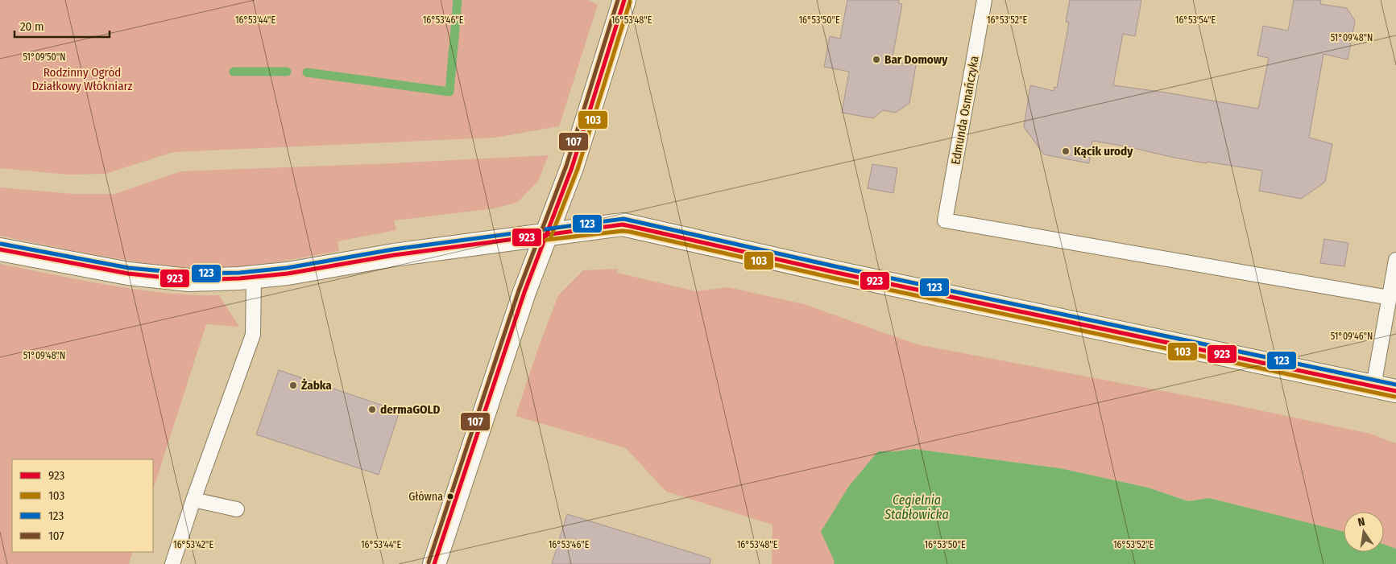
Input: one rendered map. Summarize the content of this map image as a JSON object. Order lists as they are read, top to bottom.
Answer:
{
  "streets": {
    "lane": ["Edmunda Osmańczyka"]
  },
  "water": ["Cegielnia Stabłowicka"],
  "parks": ["Rodzinny Ogród Działkowy Włókniarz"],
  "places": [
    "Bar Domowy",
    "Kącik urody",
    "Żabka",
    "dermaGOLD",
    "Główna"
  ],
  "lines": [
    "transit line 923",
    "transit line 107",
    "transit line 103",
    "transit line 123"
  ],
  "legend": [
    "923",
    "103",
    "123",
    "107"
  ],
  "scale_bar": "20 m",
  "north": "top",
  "coordinates": [
    "16°53'44\"E",
    "16°53'46\"E",
    "16°53'48\"E",
    "16°53'50\"E",
    "16°53'52\"E",
    "16°53'54\"E",
    "51°09'48\"N",
    "51°09'50\"N",
    "51°09'46\"N",
    "16°53'42\"E"
  ]
}
